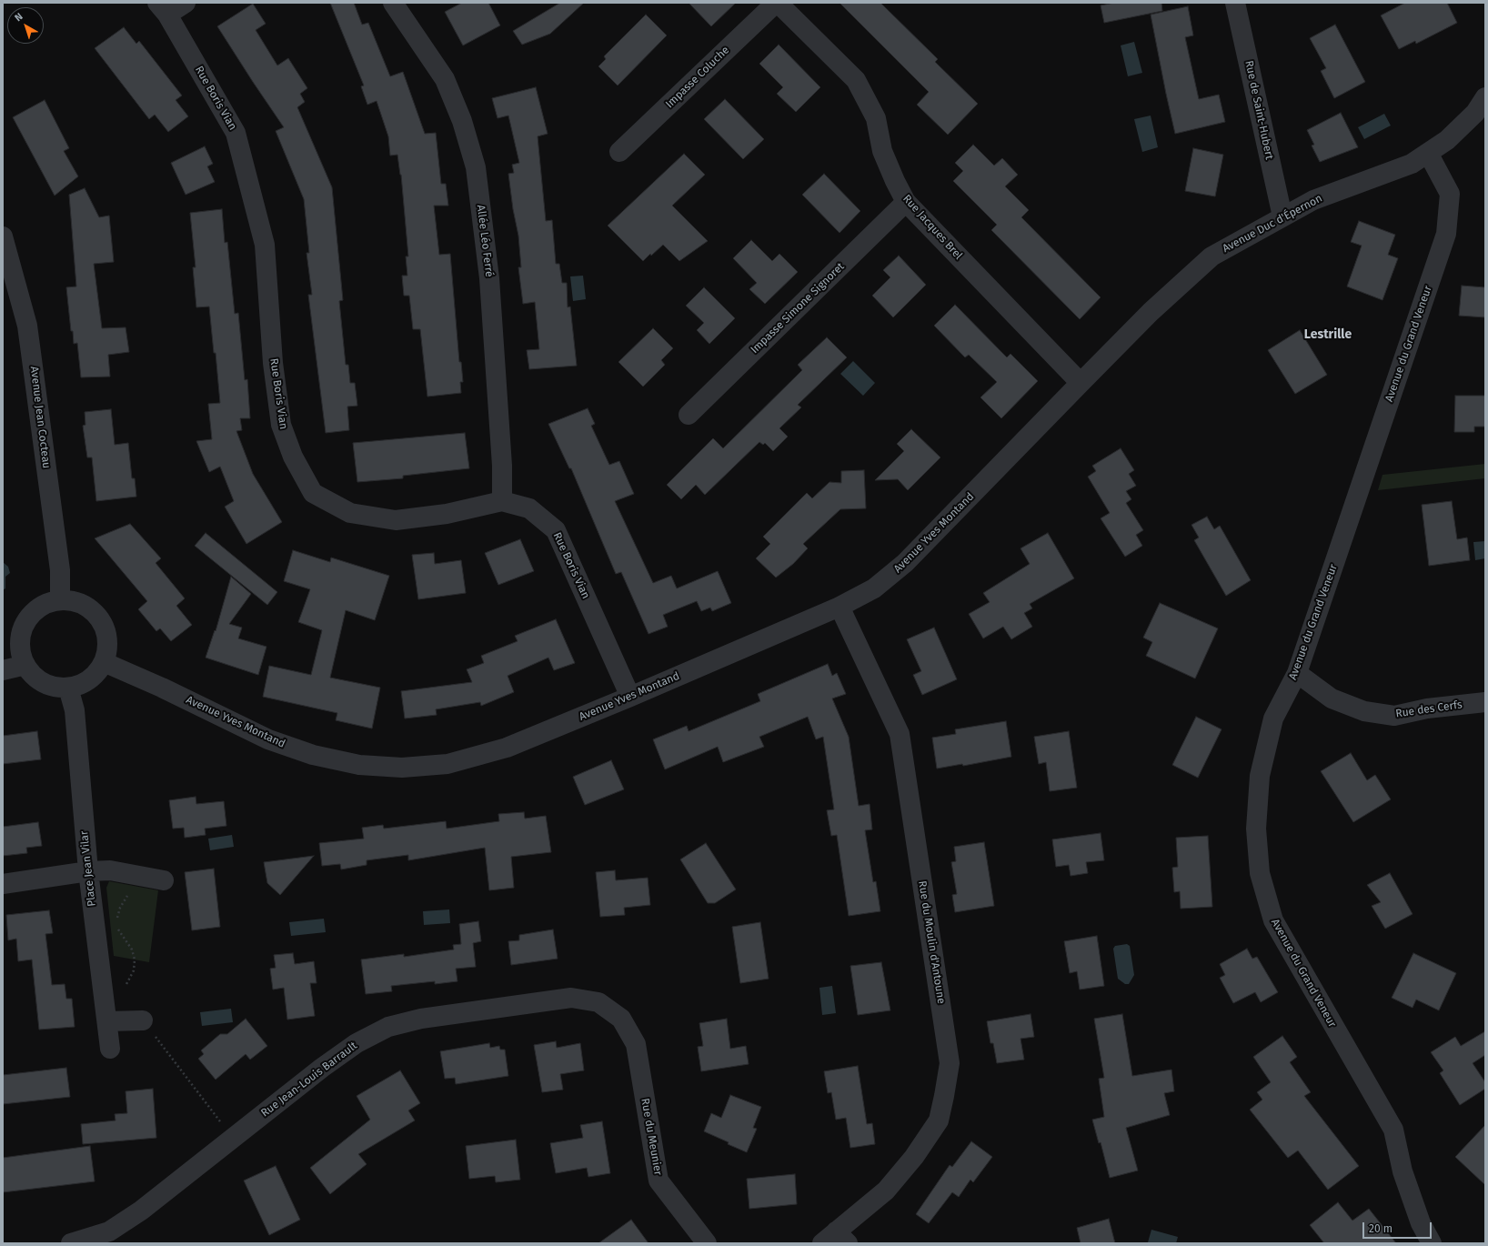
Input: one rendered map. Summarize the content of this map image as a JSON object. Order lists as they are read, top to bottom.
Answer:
{
  "streets": {
    "street": [
      "Impasse Coluche",
      "Rue Boris Vian",
      "Rue de Saint-Hubert",
      "Avenue Duc d'Épernon",
      "Rue Jacques Brel",
      "Allée Léo Ferré",
      "Impasse Simone Signoret",
      "Avenue du Grand Veneur",
      "Avenue Jean Cocteau",
      "Avenue Yves Montand",
      "Rue des Cerfs",
      "Place Jean Vilar",
      "Rue du Moulin d'Antoune",
      "Rue Jean-Louis Barrault",
      "Rue du Meunier"
    ]
  },
  "crossings": [
    ["Impasse Coluche", "Rue Jacques Brel"],
    ["Rue Boris Vian", "Allée Léo Ferré"],
    ["Rue Boris Vian", "Avenue Yves Montand"],
    ["Rue de Saint-Hubert", "Avenue Duc d'Épernon"],
    ["Avenue Duc d'Épernon", "Rue Jacques Brel"],
    ["Avenue Duc d'Épernon", "Avenue du Grand Veneur"],
    ["Avenue Duc d'Épernon", "Avenue Yves Montand"],
    ["Rue Jacques Brel", "Impasse Simone Signoret"],
    ["Rue Jacques Brel", "Avenue Yves Montand"],
    ["Avenue du Grand Veneur", "Rue des Cerfs"],
    ["Avenue Jean Cocteau", "Avenue Yves Montand"],
    ["Avenue Jean Cocteau", "Place Jean Vilar"],
    ["Avenue Yves Montand", "Place Jean Vilar"],
    ["Avenue Yves Montand", "Rue du Moulin d'Antoune"],
    ["Rue Jean-Louis Barrault", "Rue du Meunier"]
  ],
  "districts": ["Lestrille"],
  "scale_bar": "20 m",
  "north": "top left"
}
